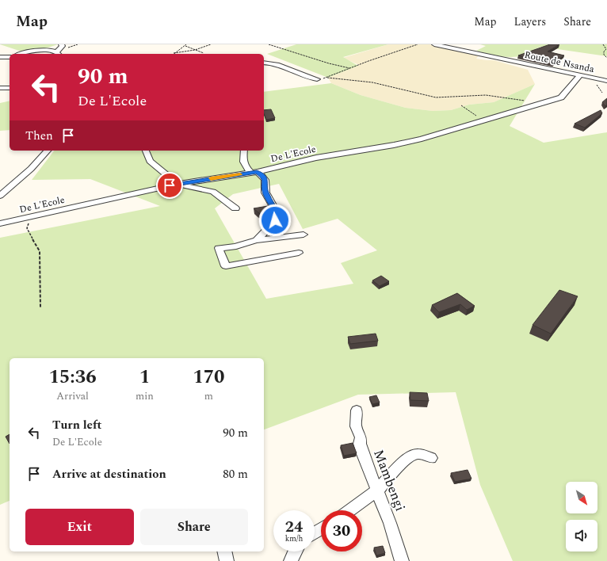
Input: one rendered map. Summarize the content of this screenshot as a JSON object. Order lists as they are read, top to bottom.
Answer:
{
  "streets": {
    "street": ["Route de Nsanda", "De L'Ecole", "Mambengi"]
  },
  "crossings": [
    ["Route de Nsanda", "De L'Ecole"]
  ],
  "north": "bottom right",
  "page": {
    "header": "Map",
    "nav": ["Map", "Layers", "Share"],
    "turn": ["90 m", "De L'Ecole"],
    "then": "Then",
    "eta": [
      "15:36",
      "Arrival",
      "1",
      "min",
      "170",
      "m"
    ],
    "list": [
      {
        "name": "Turn left",
        "note": "De L'Ecole",
        "value": "90 m"
      },
      {
        "name": "Arrive at destination",
        "value": "80 m"
      }
    ],
    "buttons": ["Exit", "Share"],
    "speed": "24 km/h",
    "limit": "30"
  }
}
